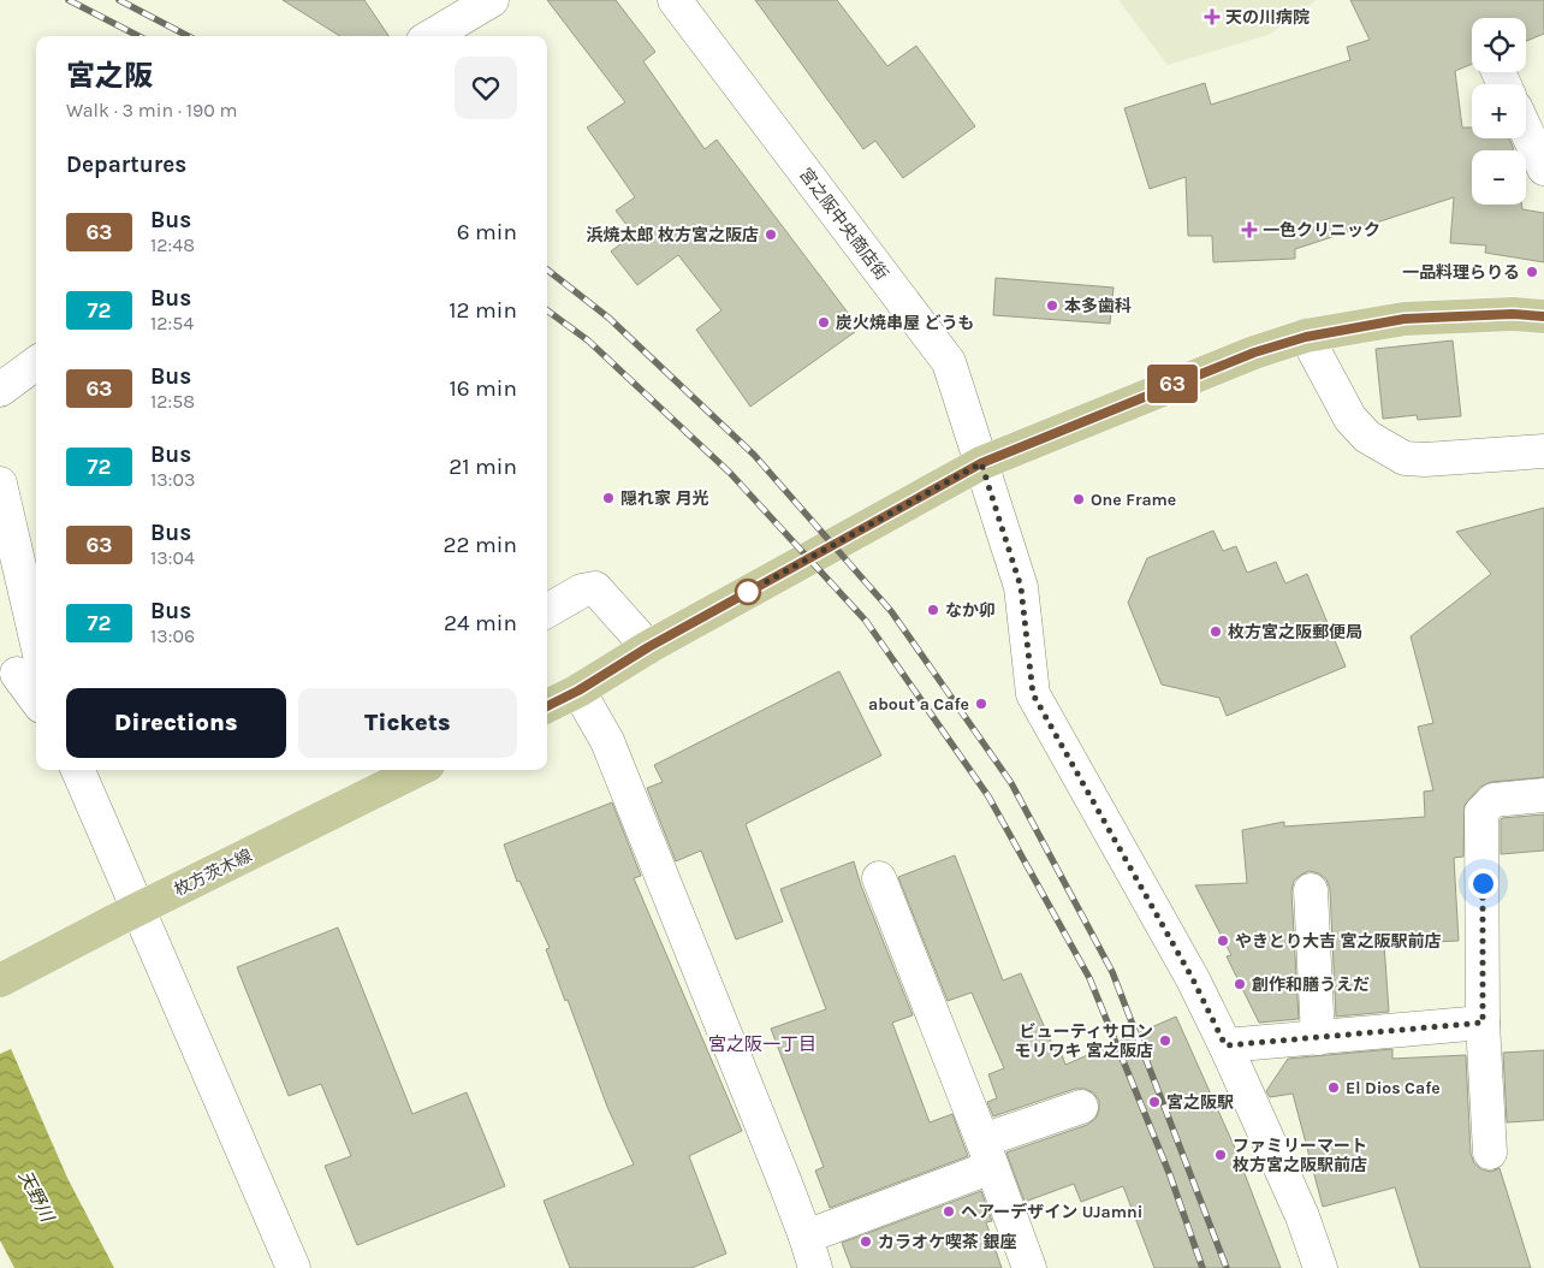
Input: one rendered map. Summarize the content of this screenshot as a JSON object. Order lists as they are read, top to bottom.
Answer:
{
  "streets": {
    "main road": ["枚方茨木線"],
    "street": ["宮之阪中央商店街"]
  },
  "districts": ["宮之阪一丁目"],
  "water": ["天野川"],
  "places": {
    "health": ["天の川病院", "一色クリニック"],
    "other": [
      "浜焼太郎 枚方宮之阪店",
      "一品料理らりる",
      "本多歯科",
      "炭火焼串屋 どうも",
      "隠れ家 月光",
      "One Frame",
      "なか卯",
      "枚方宮之阪郵便局",
      "about a Cafe",
      "やきとり大吉 宮之阪駅前店",
      "創作和膳うえだ",
      "ビューティサロン モリワキ 宮之阪店",
      "El Dios Cafe",
      "宮之阪駅",
      "ファミリーマート 枚方宮之阪駅前店",
      "ヘアーデザイン UJamni",
      "カラオケ喫茶 銀座"
    ]
  },
  "lines": ["bus line 63"],
  "page": {
    "on_map": "63",
    "map_buttons": ["+", "−"],
    "heading": [
      ["宮之阪", "Walk · 3 min · 190 m"],
      "Departures"
    ],
    "list": [
      {
        "mark": "63",
        "name": "Bus",
        "note": "12:48",
        "value": "6 min"
      },
      {
        "mark": "72",
        "name": "Bus",
        "note": "12:54",
        "value": "12 min"
      },
      {
        "mark": "63",
        "name": "Bus",
        "note": "12:58",
        "value": "16 min"
      },
      {
        "mark": "72",
        "name": "Bus",
        "note": "13:03",
        "value": "21 min"
      },
      {
        "mark": "63",
        "name": "Bus",
        "note": "13:04",
        "value": "22 min"
      },
      {
        "mark": "72",
        "name": "Bus",
        "note": "13:06",
        "value": "24 min"
      }
    ],
    "buttons": ["Directions", "Tickets"]
  }
}
